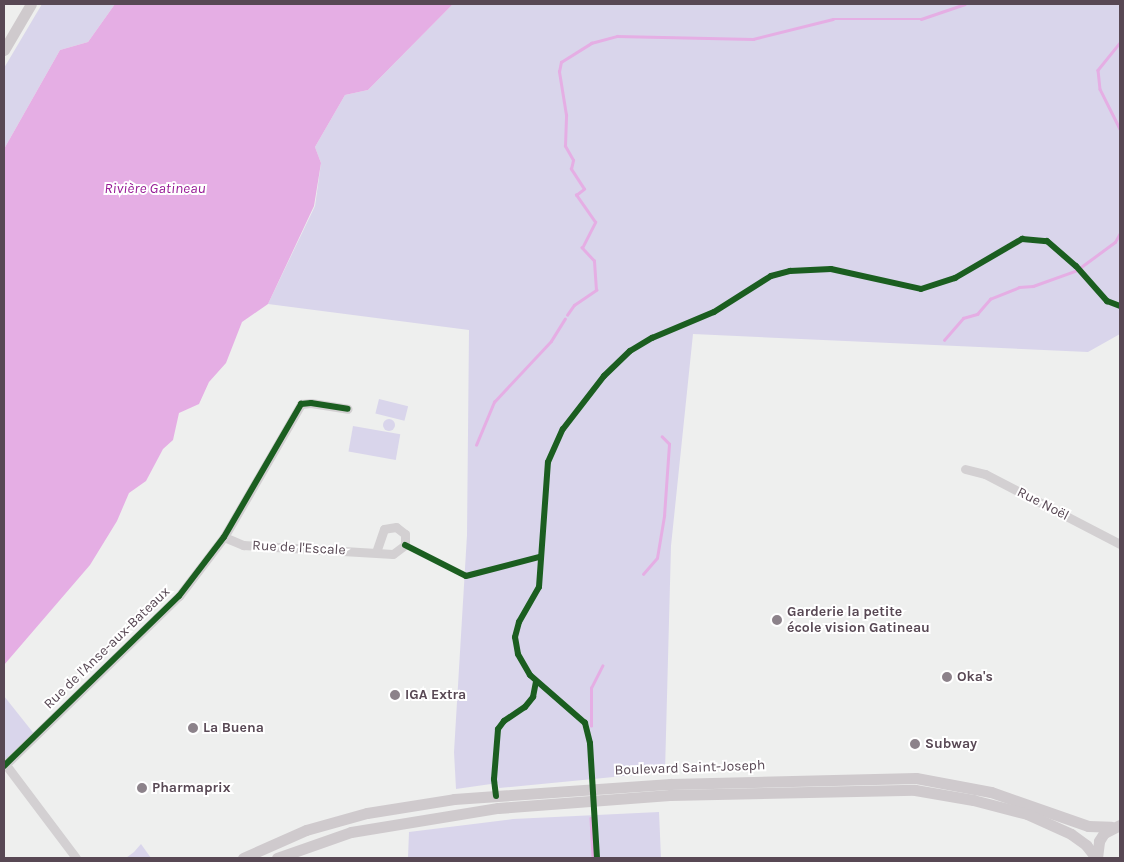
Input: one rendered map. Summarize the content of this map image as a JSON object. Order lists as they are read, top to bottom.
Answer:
{
  "streets": {
    "main road": ["Boulevard Saint-Joseph"],
    "street": ["Rue Noël", "Rue de l'Escale", "Rue de l'Anse-aux-Bateaux"]
  },
  "crossings": [
    ["Rue de l'Escale", "Rue de l'Anse-aux-Bateaux"]
  ],
  "water": ["Rivière Gatineau"],
  "places": [
    "Garderie la petite école vision Gatineau",
    "Oka's",
    "IGA Extra",
    "La Buena",
    "Subway",
    "Pharmaprix"
  ]
}
